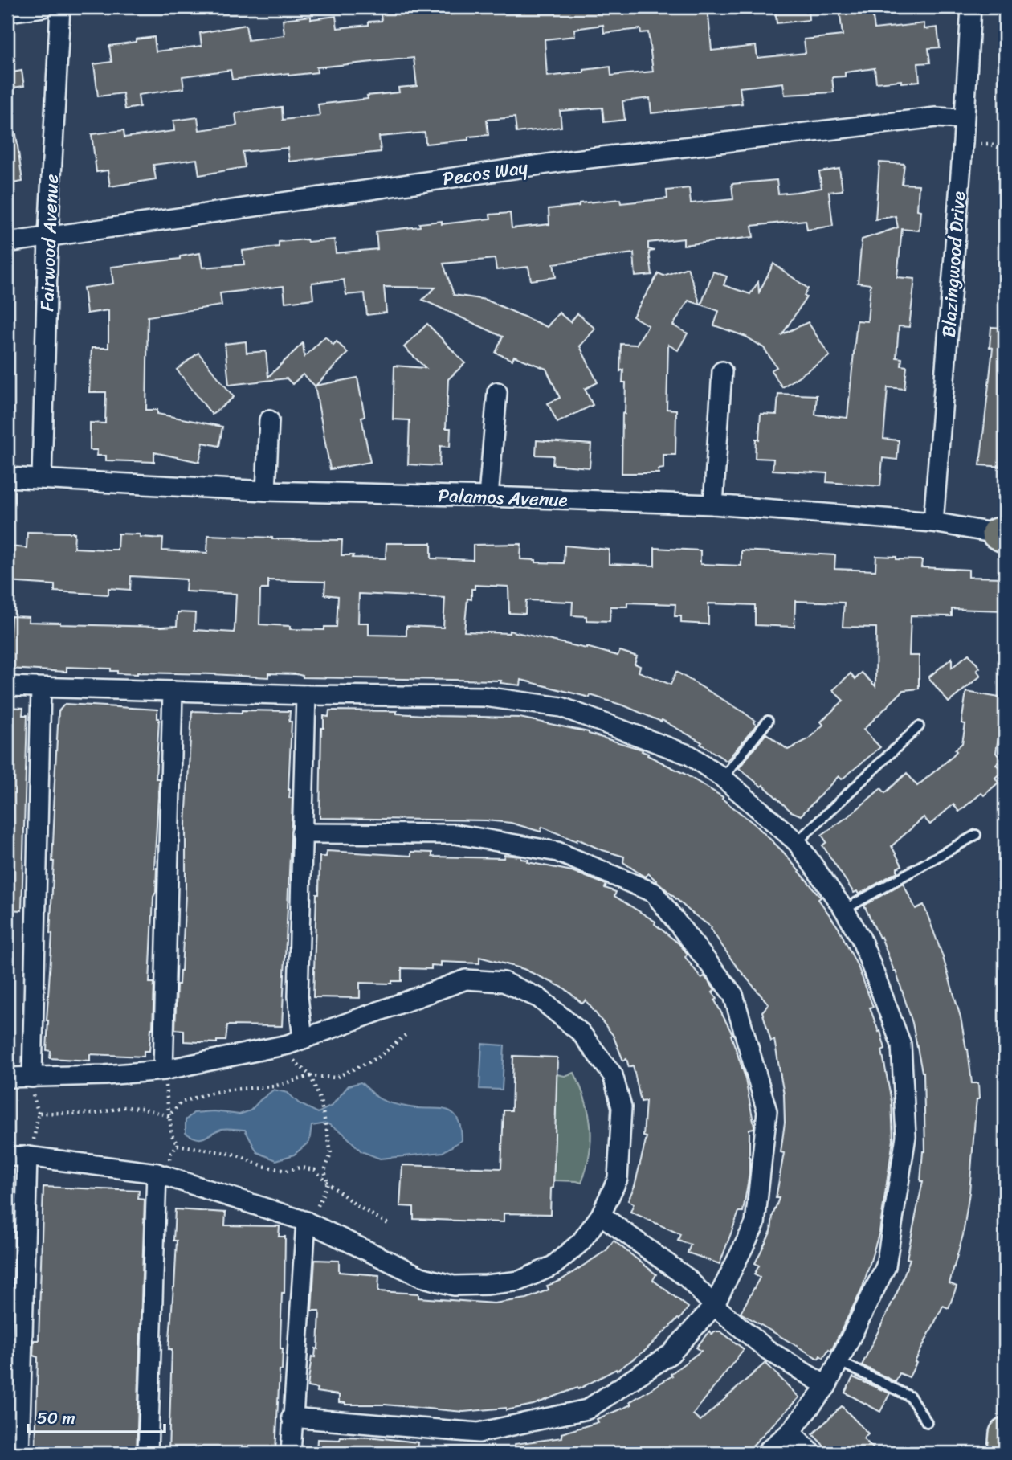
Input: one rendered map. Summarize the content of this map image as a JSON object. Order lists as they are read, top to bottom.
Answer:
{
  "streets": {
    "street": [
      "Pecos Way",
      "Fairwood Avenue",
      "Blazingwood Drive",
      "Palamos Avenue"
    ]
  },
  "crossings": [
    ["Pecos Way", "Fairwood Avenue"],
    ["Pecos Way", "Blazingwood Drive"],
    ["Fairwood Avenue", "Palamos Avenue"],
    ["Blazingwood Drive", "Palamos Avenue"]
  ],
  "scale_bar": "50 m"
}
